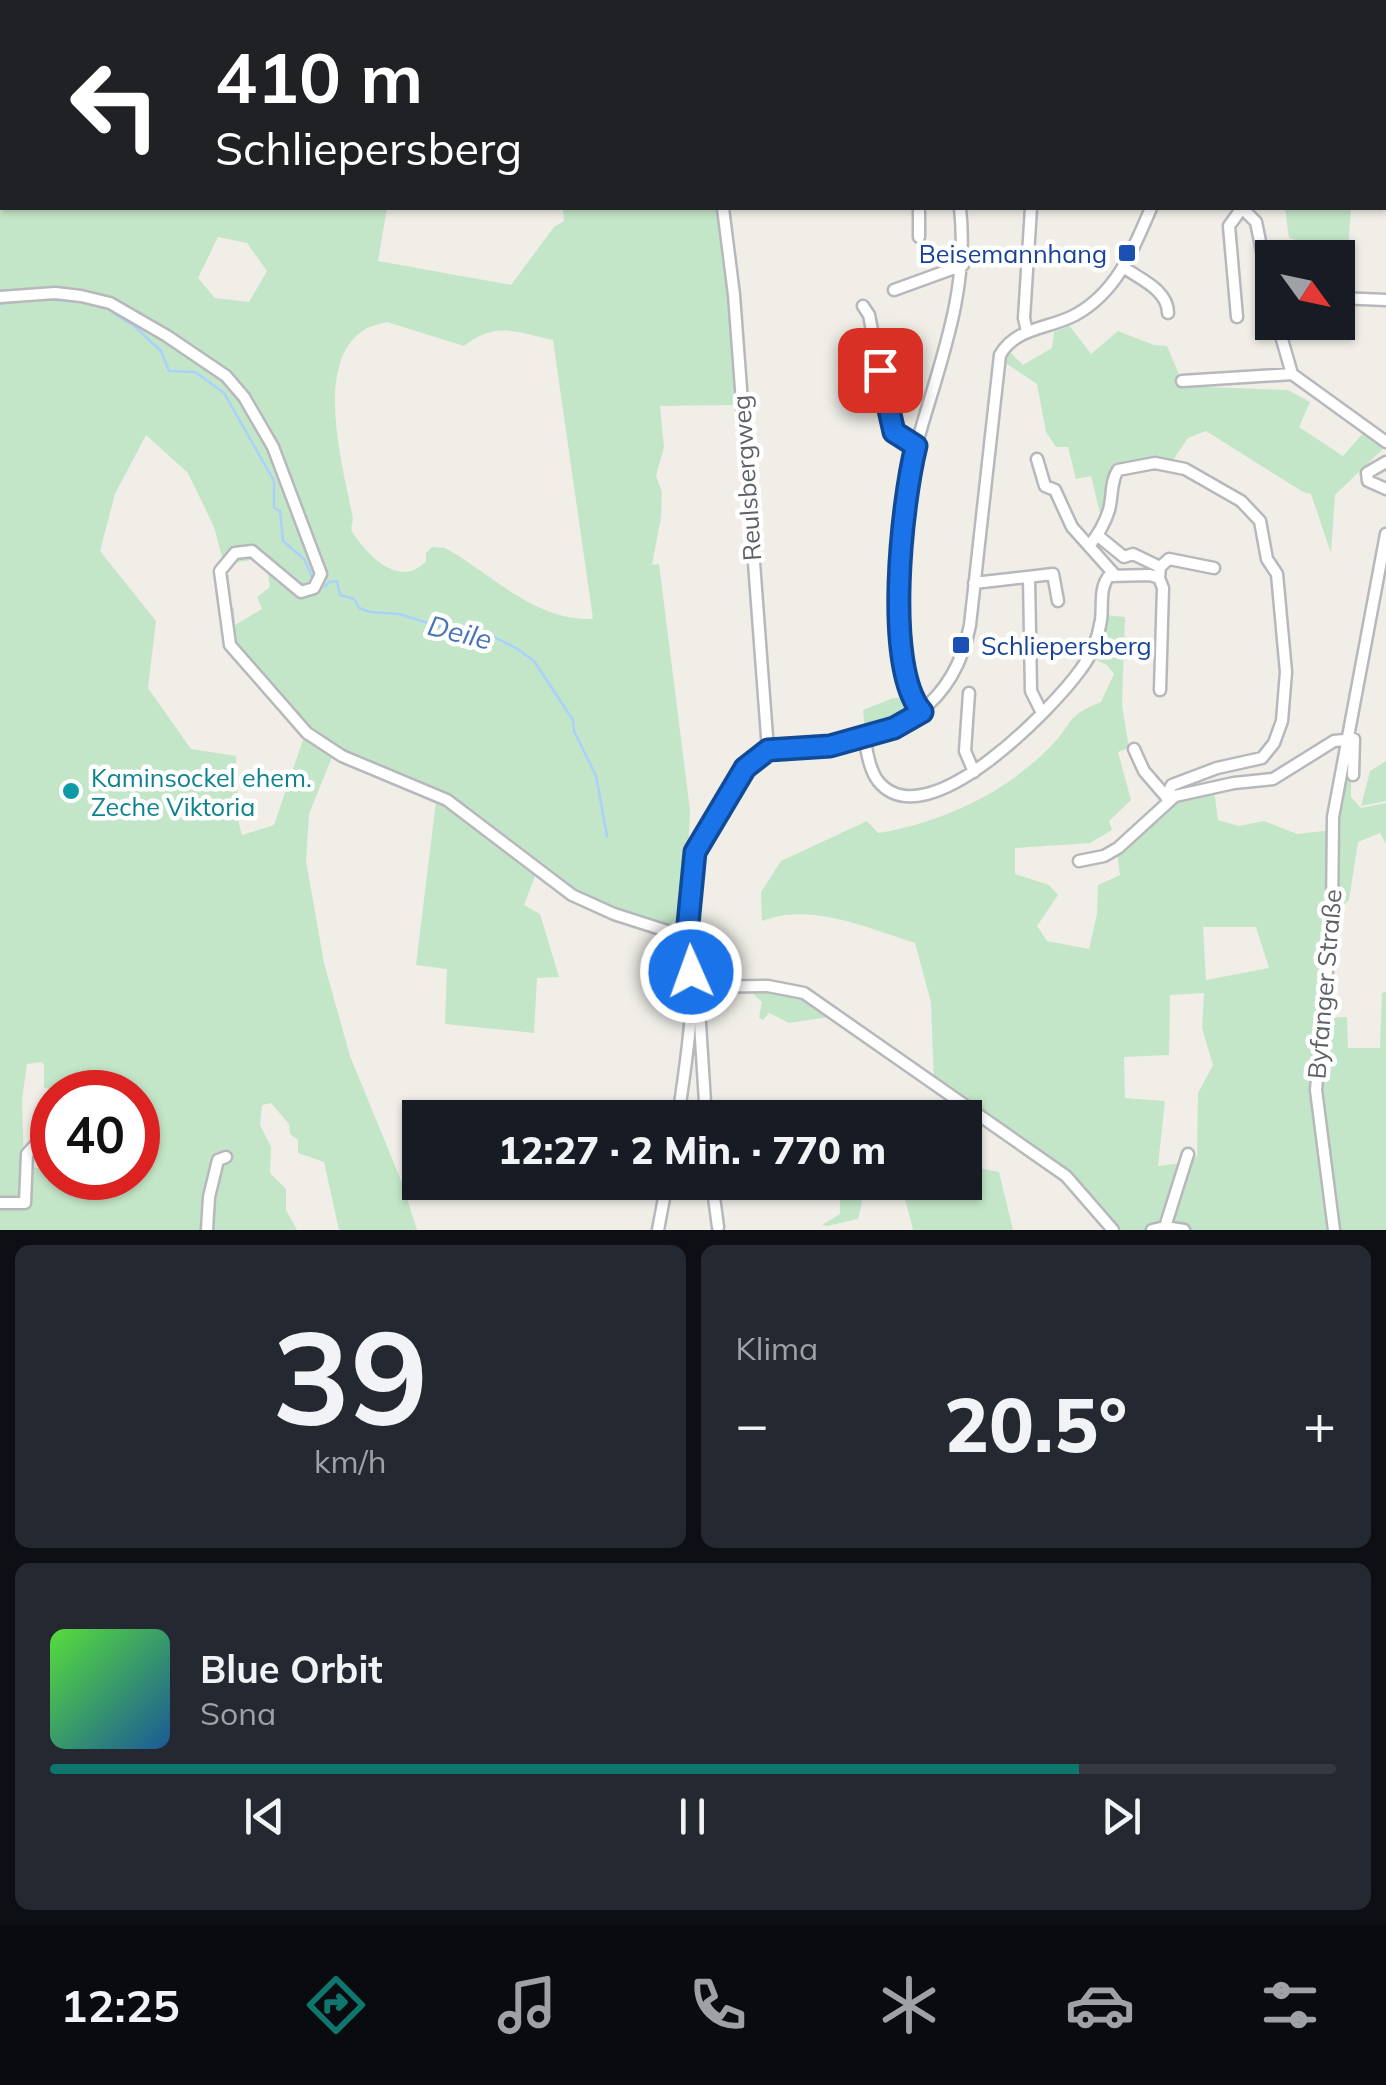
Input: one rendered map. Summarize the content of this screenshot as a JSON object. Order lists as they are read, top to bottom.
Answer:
{
  "streets": {
    "street": ["Reulsbergweg", "Byfanger Straße"]
  },
  "water": ["Deile"],
  "places": {
    "transit": ["Beisemannhang", "Schliepersberg"],
    "other": ["Kaminsockel ehem. Zeche Viktoria"]
  },
  "north": "bottom right",
  "page": {
    "turn": ["410 m", "Schliepersberg"],
    "limit": "40",
    "trip": "12:27 · 2 Min. · 770 m",
    "tile": [
      ["39", "km/h"],
      "Klima"
    ],
    "heat": ["−", "20.5°", "+"],
    "song": ["Blue Orbit", "Sona"],
    "tabs": "12:25"
  }
}
